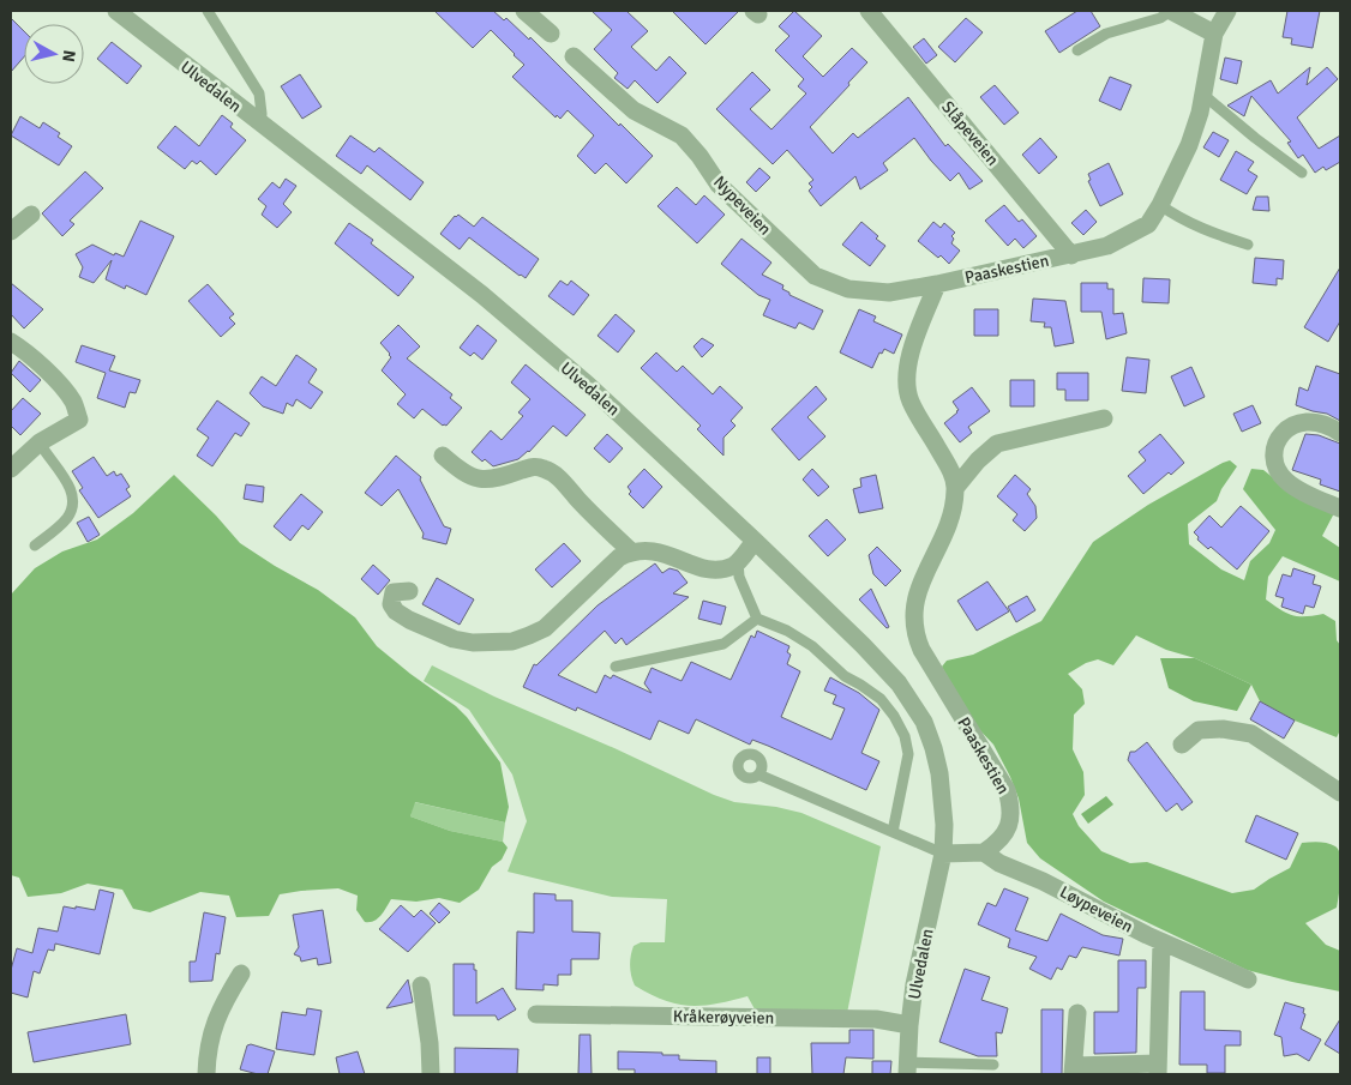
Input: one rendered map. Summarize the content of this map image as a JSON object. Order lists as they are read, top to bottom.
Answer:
{
  "streets": {
    "street": [
      "Ulvedalen",
      "Slåpeveien",
      "Nypeveien",
      "Paaskestien",
      "Løypeveien",
      "Kråkerøyveien"
    ]
  },
  "crossings": [
    ["Ulvedalen", "Kråkerøyveien"],
    ["Slåpeveien", "Paaskestien"],
    ["Nypeveien", "Paaskestien"],
    ["Paaskestien", "Løypeveien"]
  ],
  "north": "right"
}
